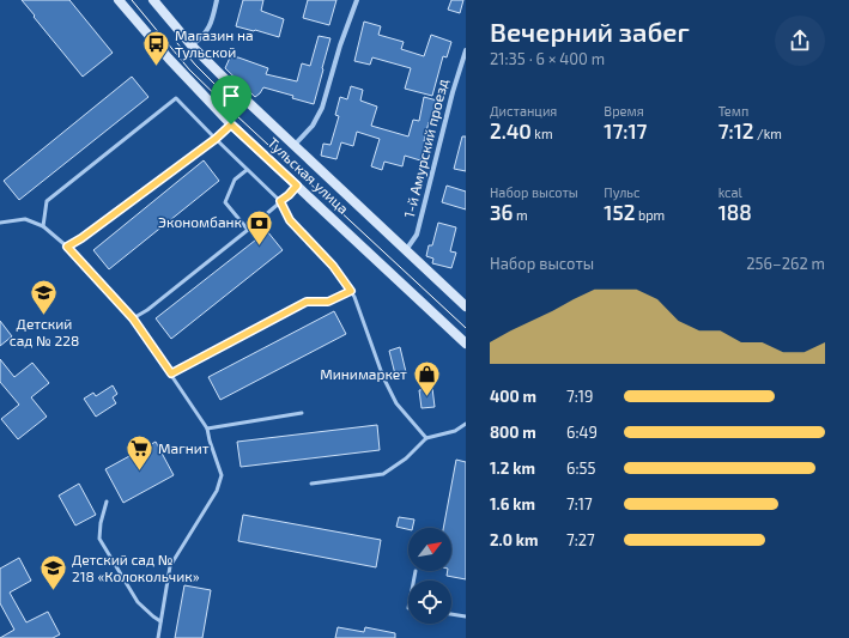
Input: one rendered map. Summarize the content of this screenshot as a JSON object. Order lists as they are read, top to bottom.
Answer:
{
  "streets": {
    "street": ["1-й Амурский проезд", "Тульская улица"]
  },
  "crossings": [
    ["1-й Амурский проезд", "Тульская улица"]
  ],
  "places": {
    "bus stop": ["Магазин на Тульской"],
    "bank": ["Экономбанк"],
    "school or university": ["Детский сад № 228", "Детский сад № 218 «Колокольчик»"],
    "shop": ["Минимаркет"],
    "supermarket": ["Магнит"]
  },
  "north": "top right",
  "page": {
    "heading": ["Вечерний забег", "21:35 · 6 × 400 m"],
    "stats": [
      ["Дистанция", "2.40 km"],
      ["Время", "17:17"],
      ["Темп", "7:12 /km"],
      ["Набор высоты", "36 m"],
      ["Пульс", "152 bpm"],
      ["kcal", "188"]
    ],
    "chart": ["Набор высоты", "256–262 m"],
    "list": [
      {
        "name": "400 m",
        "note": "7:19"
      },
      {
        "name": "800 m",
        "note": "6:49"
      },
      {
        "name": "1.2 km",
        "note": "6:55"
      },
      {
        "name": "1.6 km",
        "note": "7:17"
      },
      {
        "name": "2.0 km",
        "note": "7:27"
      }
    ]
  }
}
